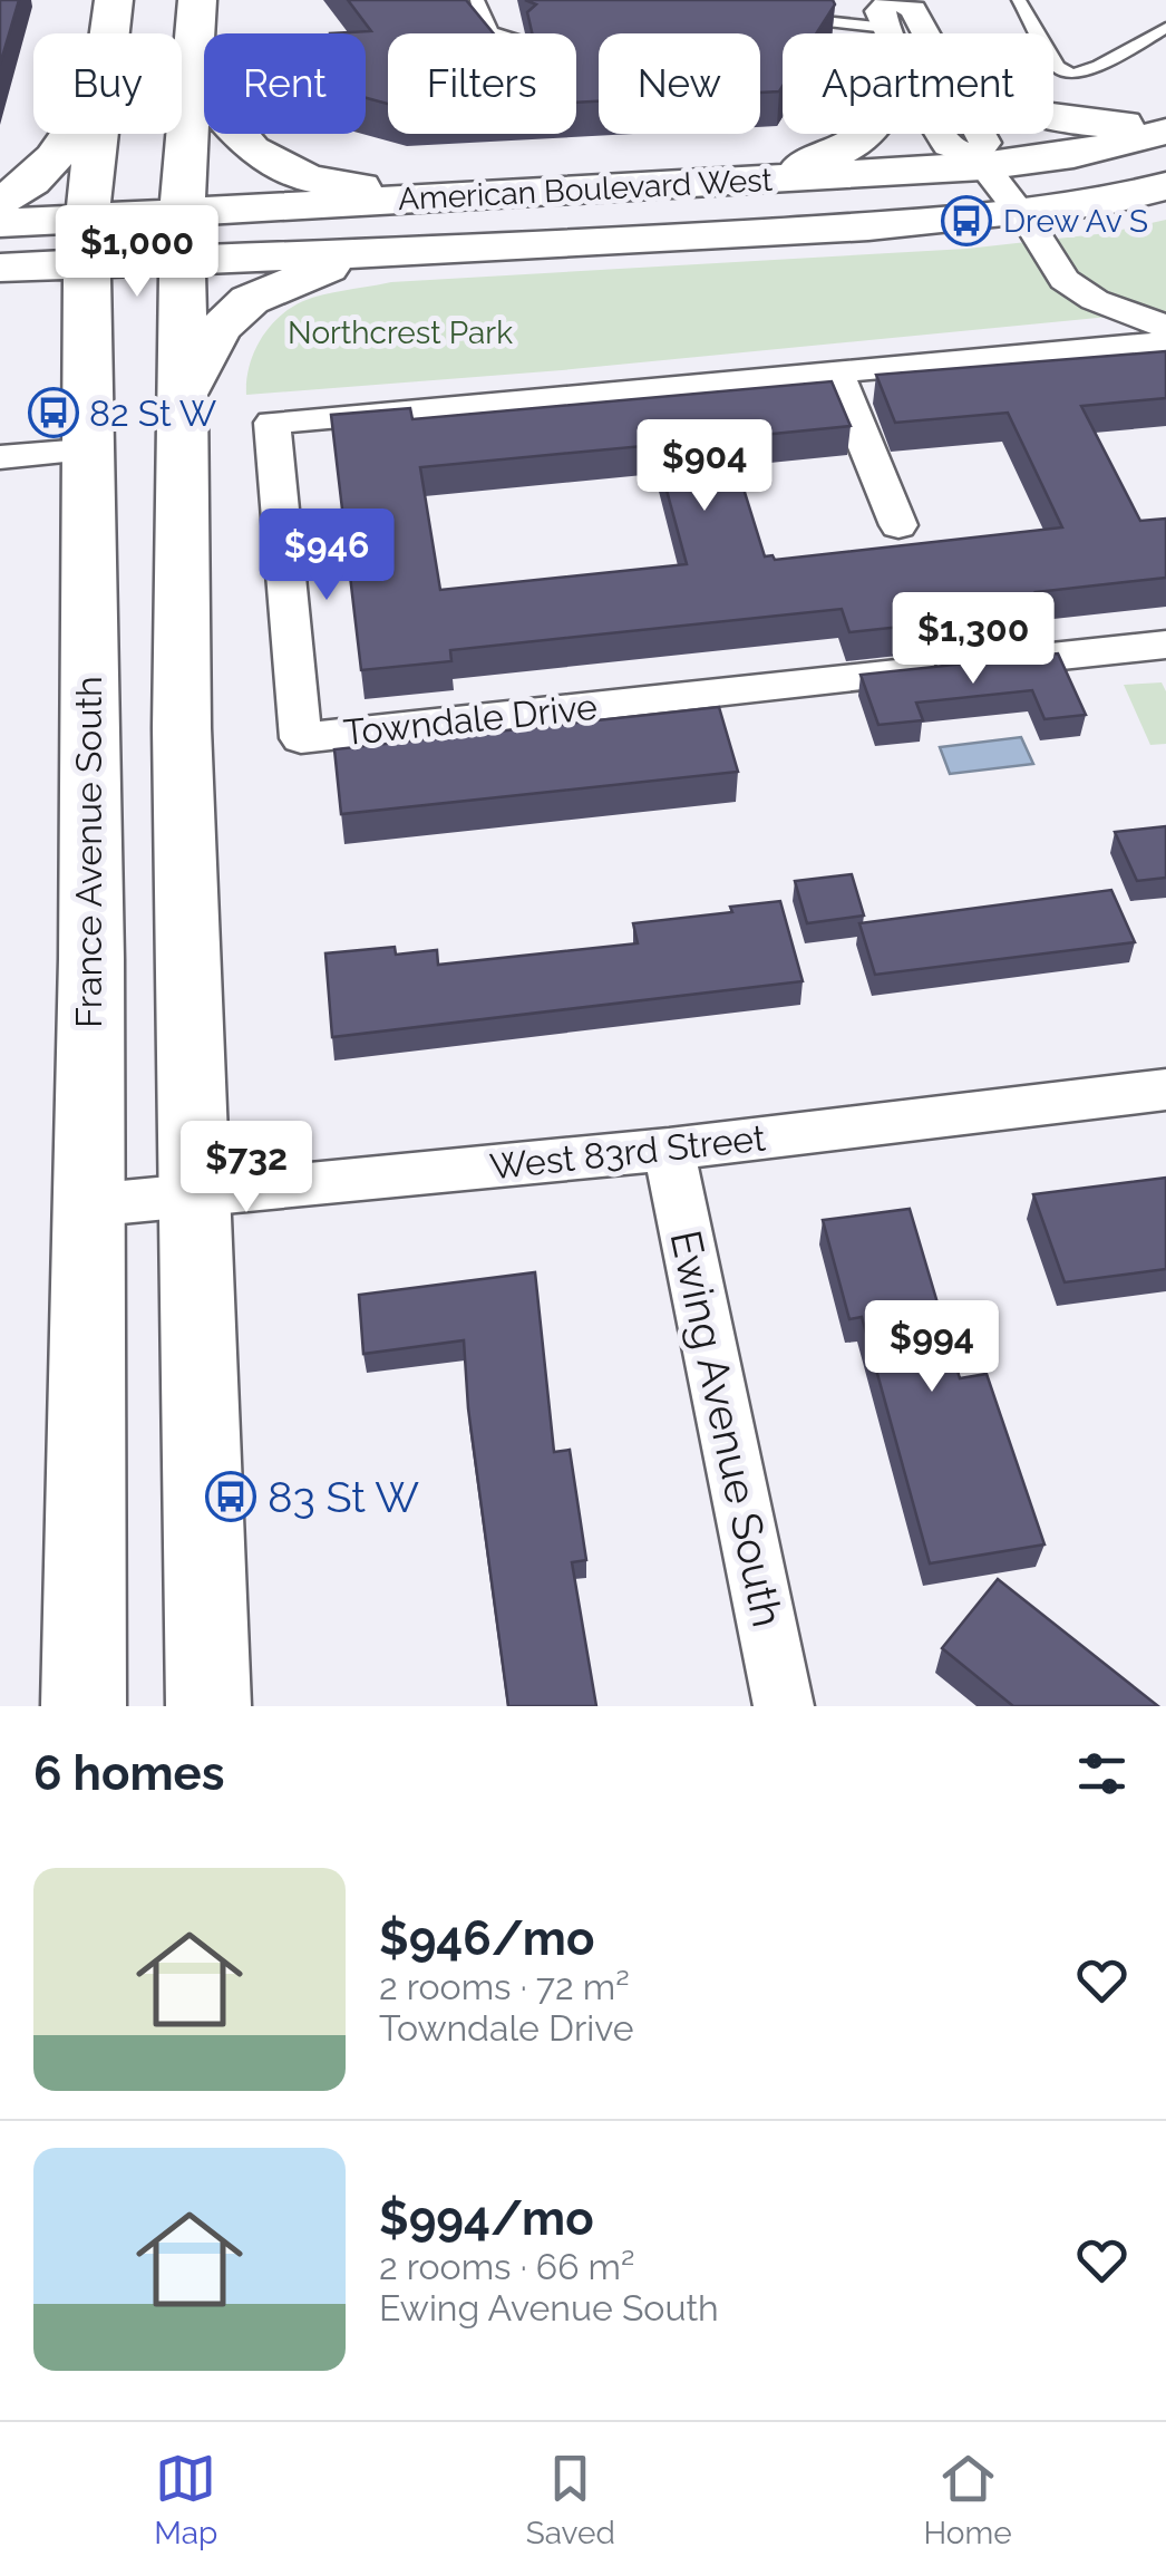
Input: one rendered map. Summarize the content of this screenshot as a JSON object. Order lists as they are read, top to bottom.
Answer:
{
  "streets": {
    "main road": ["American Boulevard West", "France Avenue South"],
    "street": ["Towndale Drive", "West 83rd Street", "Ewing Avenue South"]
  },
  "crossings": [
    ["American Boulevard West", "France Avenue South"],
    ["France Avenue South", "West 83rd Street"],
    ["West 83rd Street", "Ewing Avenue South"]
  ],
  "parks": ["Northcrest Park"],
  "places": {
    "bus stop": ["Drew Av S", "82 St W", "83 St W"]
  },
  "page": {
    "chip": [
      "Buy",
      "Rent",
      "Filters",
      "New",
      "Apartment"
    ],
    "price": [
      "$1,000",
      "$904",
      "$946",
      "$1,300",
      "$732",
      "$994"
    ],
    "heading": "6 homes",
    "list": [
      {
        "name": "$946/mo",
        "note": "2 rooms · 72 m² · Towndale Drive"
      },
      {
        "name": "$994/mo",
        "note": "2 rooms · 66 m² · Ewing Avenue South"
      }
    ],
    "tabs": ["Map", "Saved", "Home"]
  }
}
